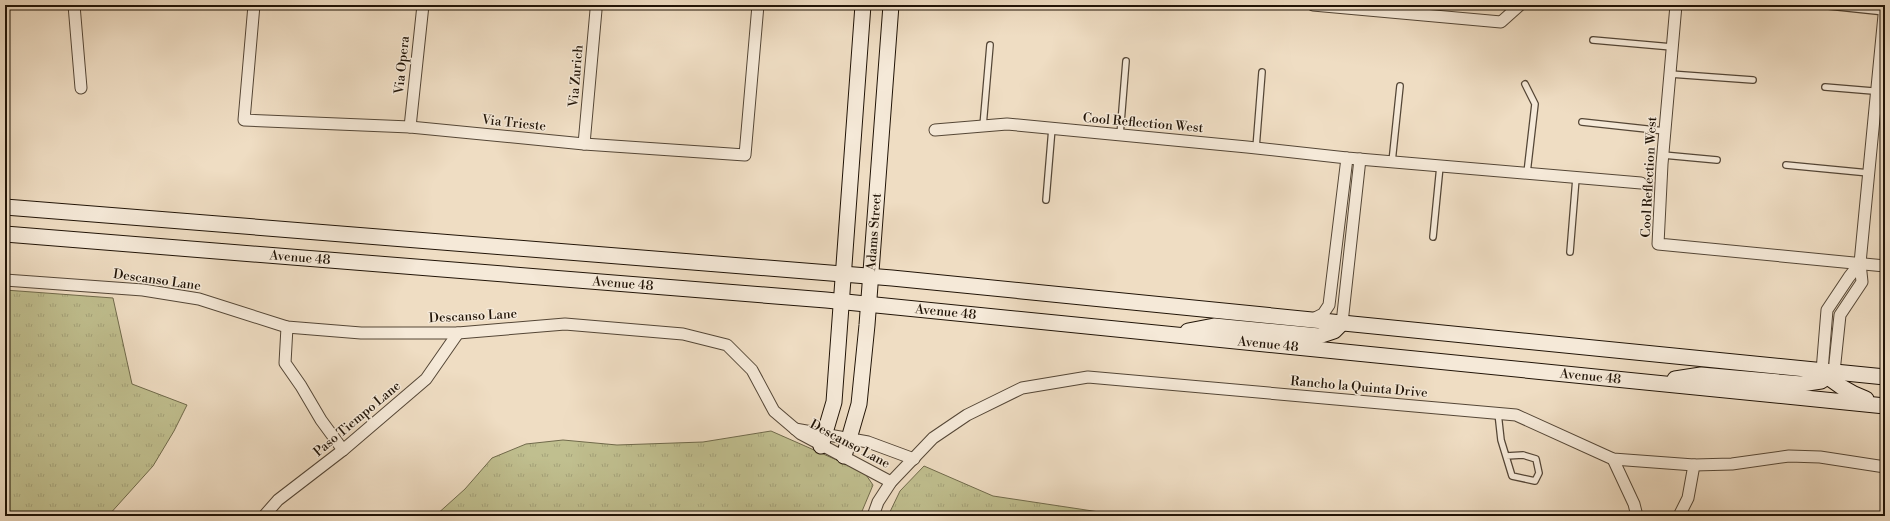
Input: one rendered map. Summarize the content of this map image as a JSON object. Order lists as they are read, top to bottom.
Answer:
{
  "streets": {
    "main road": ["Adams Street", "Avenue 48"],
    "street": [
      "Via Opera",
      "Via Zurich",
      "Via Trieste",
      "Cool Reflection West",
      "Descanso Lane",
      "Rancho la Quinta Drive",
      "Paso Tiempo Lane"
    ]
  },
  "crossings": [
    ["Via Opera", "Via Trieste"],
    ["Via Zurich", "Via Trieste"],
    ["Adams Street", "Avenue 48"],
    ["Adams Street", "Descanso Lane"],
    ["Descanso Lane", "Rancho la Quinta Drive"],
    ["Descanso Lane", "Paso Tiempo Lane"]
  ]
}
